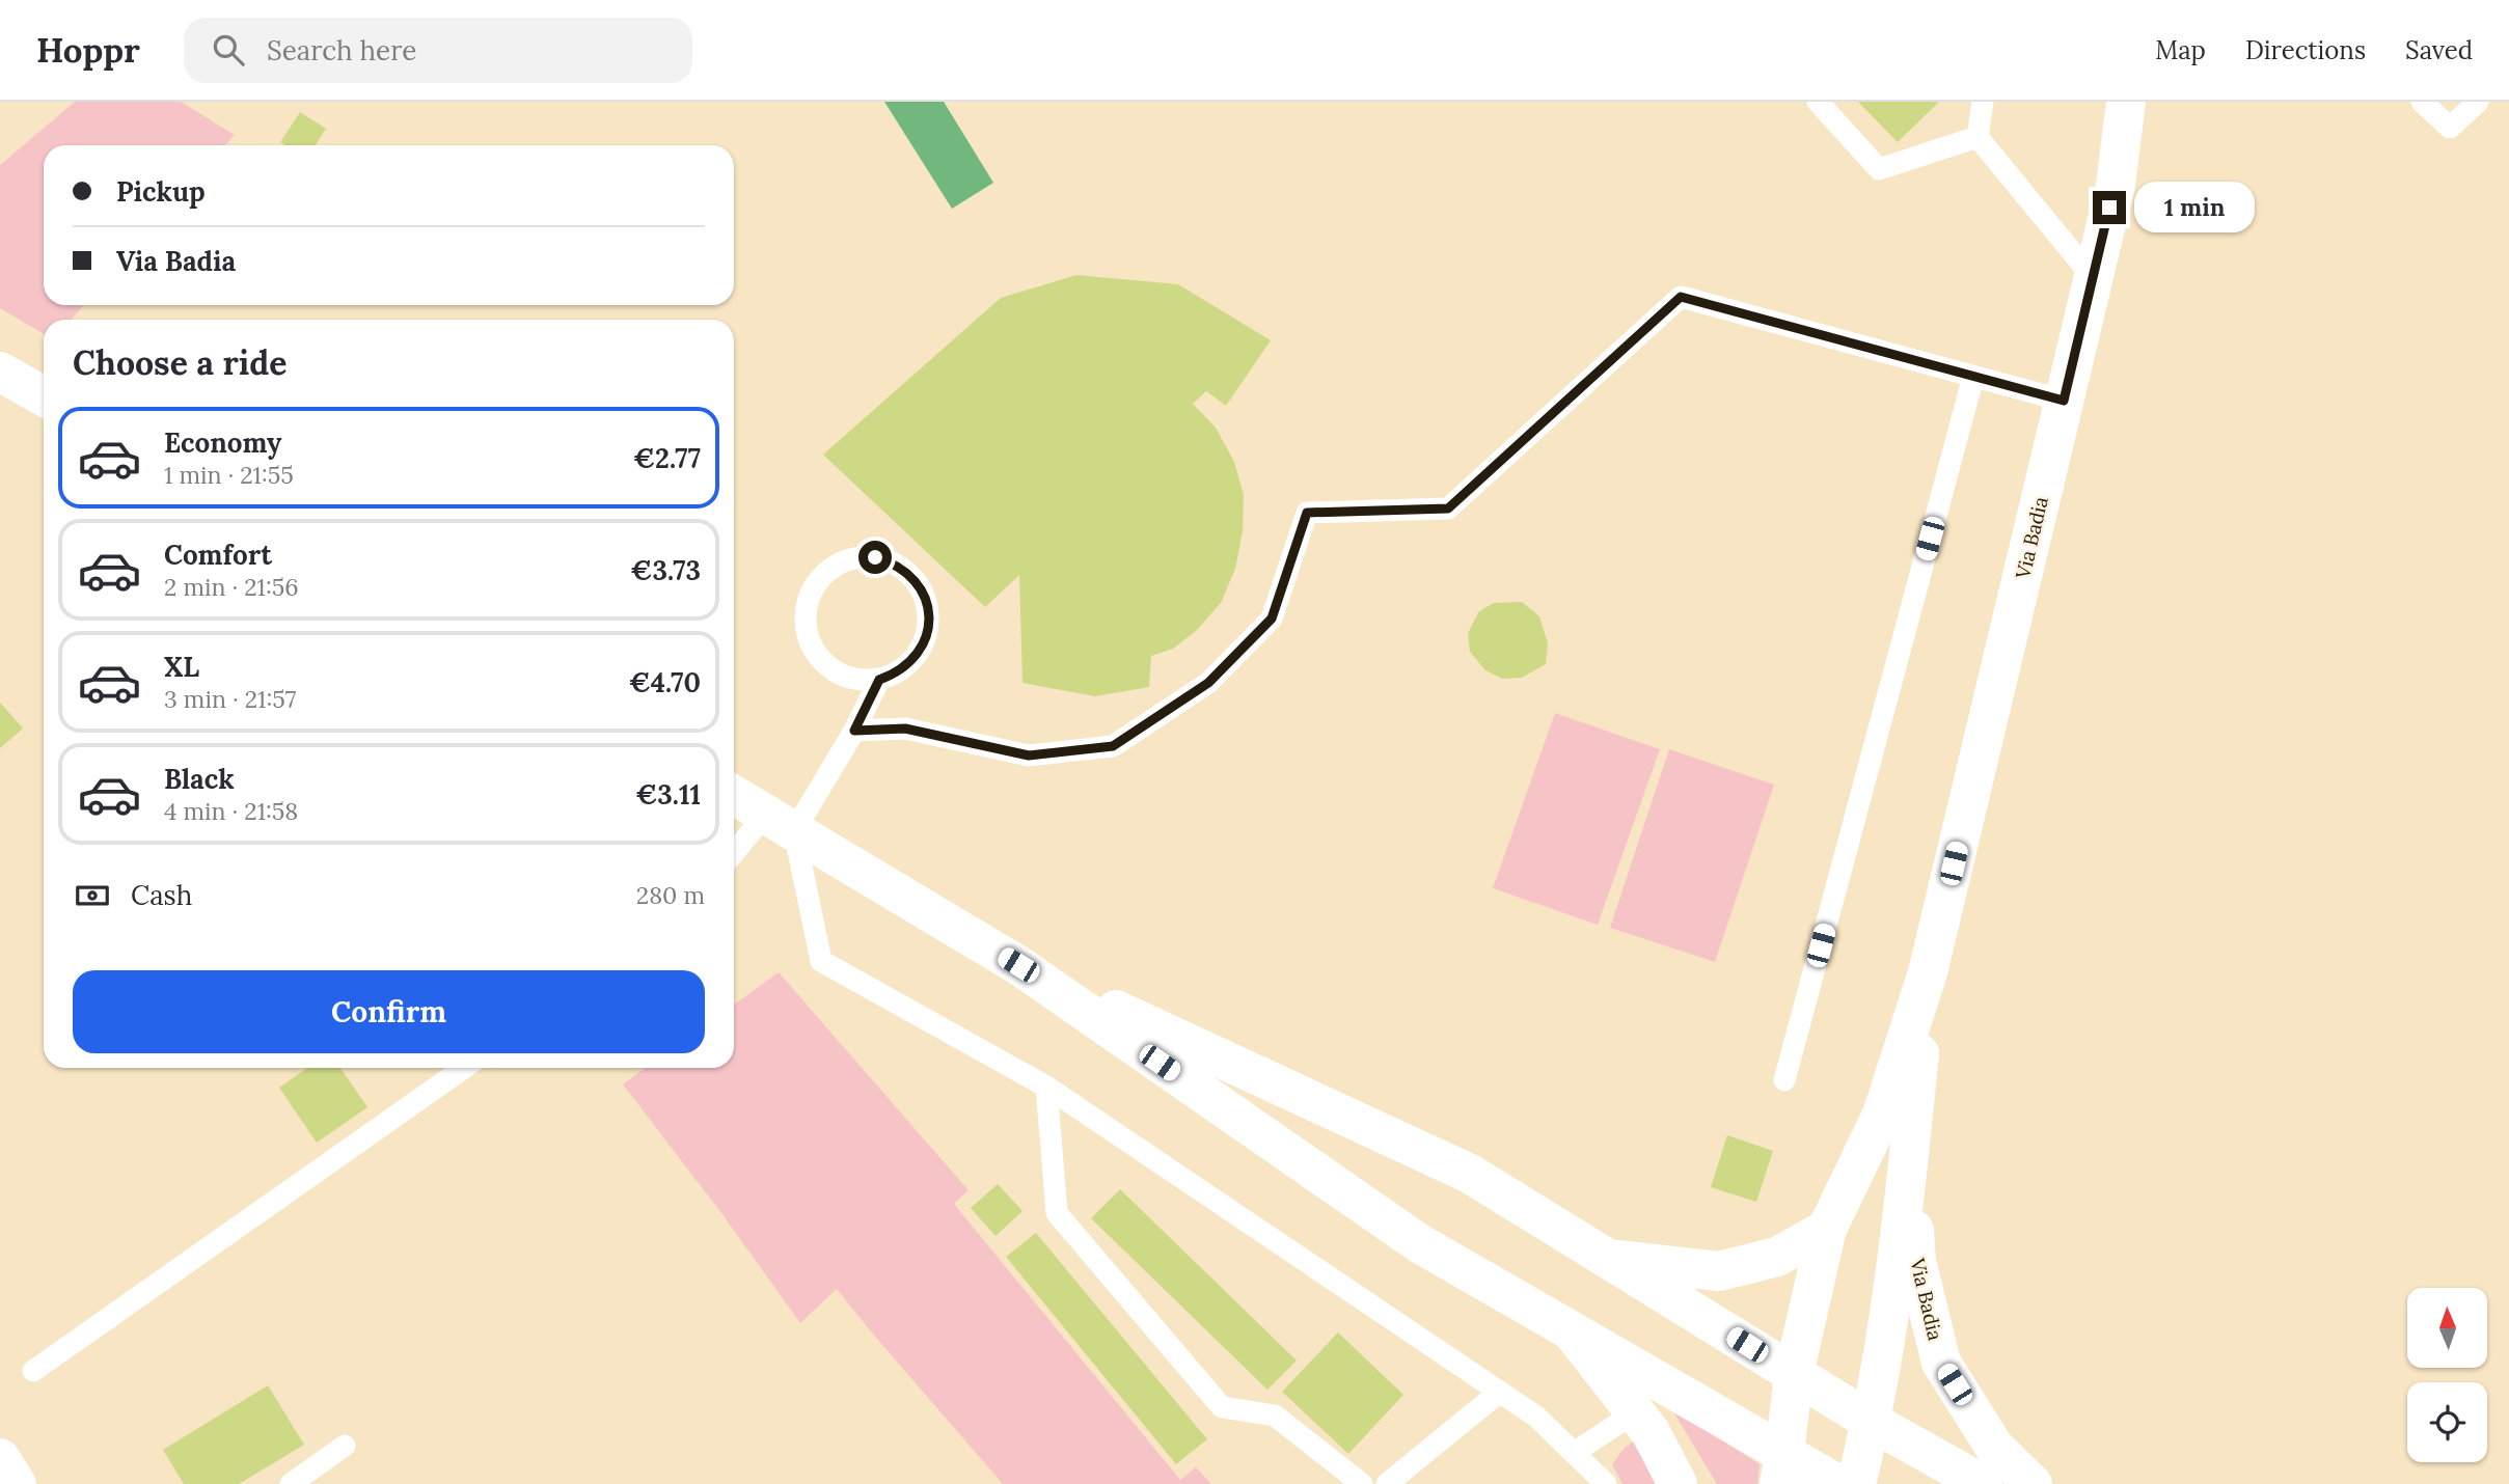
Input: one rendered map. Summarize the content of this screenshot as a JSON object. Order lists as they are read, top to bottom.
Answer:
{
  "streets": {
    "main road": ["Via Badia"]
  },
  "north": "top",
  "page": {
    "header": "Hoppr",
    "search": "Search here",
    "nav": ["Map", "Directions", "Saved"],
    "banner": ["Pickup", "Via Badia"],
    "bubble": "1 min",
    "heading": "Choose a ride",
    "list": [
      {
        "name": "Economy",
        "note": "1 min · 21:55",
        "value": "€2.77"
      },
      {
        "name": "Comfort",
        "note": "2 min · 21:56",
        "value": "€3.73"
      },
      {
        "name": "XL",
        "note": "3 min · 21:57",
        "value": "€4.70"
      },
      {
        "name": "Black",
        "note": "4 min · 21:58",
        "value": "€3.11"
      }
    ],
    "pay": ["Cash", "280 m"],
    "buttons": "Confirm"
  }
}
